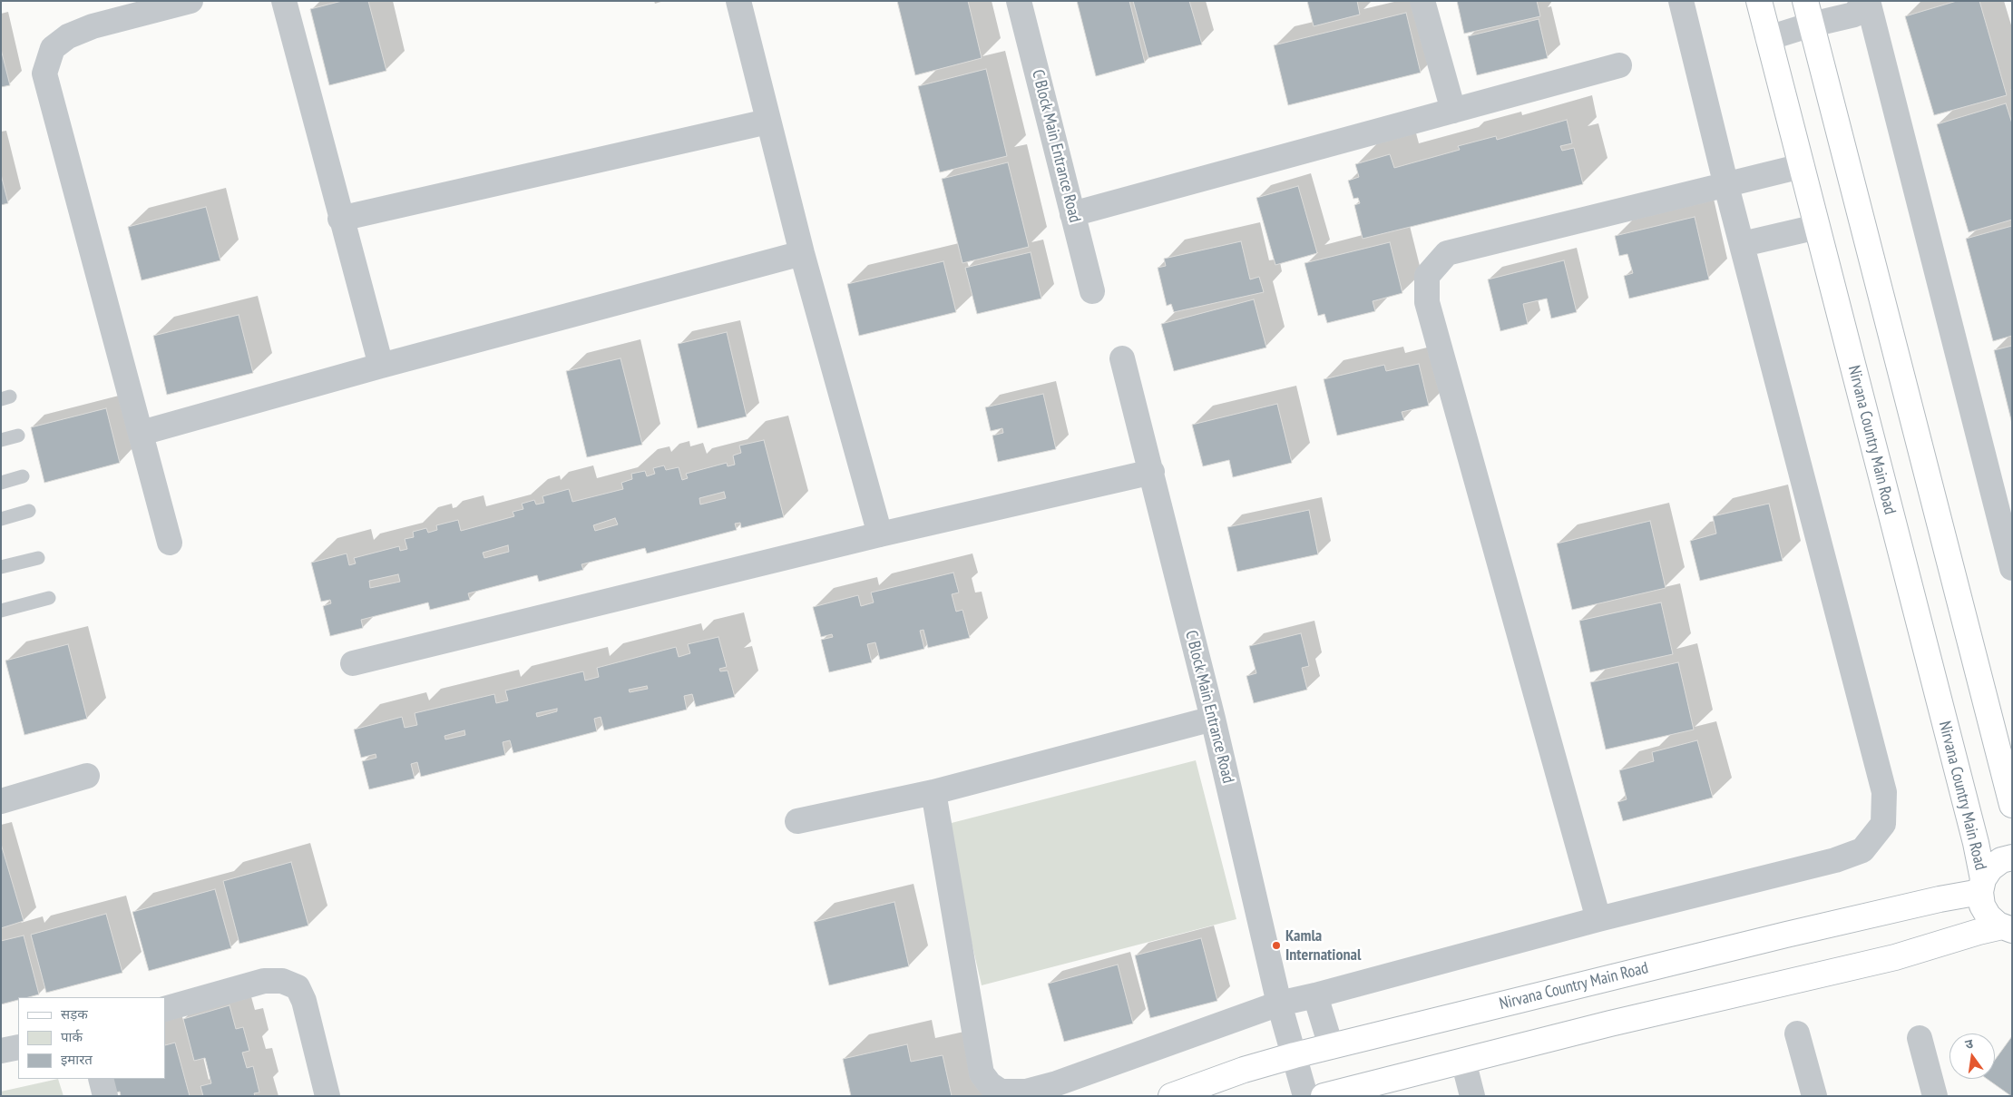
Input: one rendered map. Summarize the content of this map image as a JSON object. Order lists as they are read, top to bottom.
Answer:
{
  "streets": {
    "street": ["C Block Main Entrance Road", "Nirvana Country Main Road"]
  },
  "crossings": [
    ["C Block Main Entrance Road", "Nirvana Country Main Road"]
  ],
  "places": ["Kamla International"],
  "legend": ["सड़क", "पार्क", "इमारत"],
  "north": "top"
}
